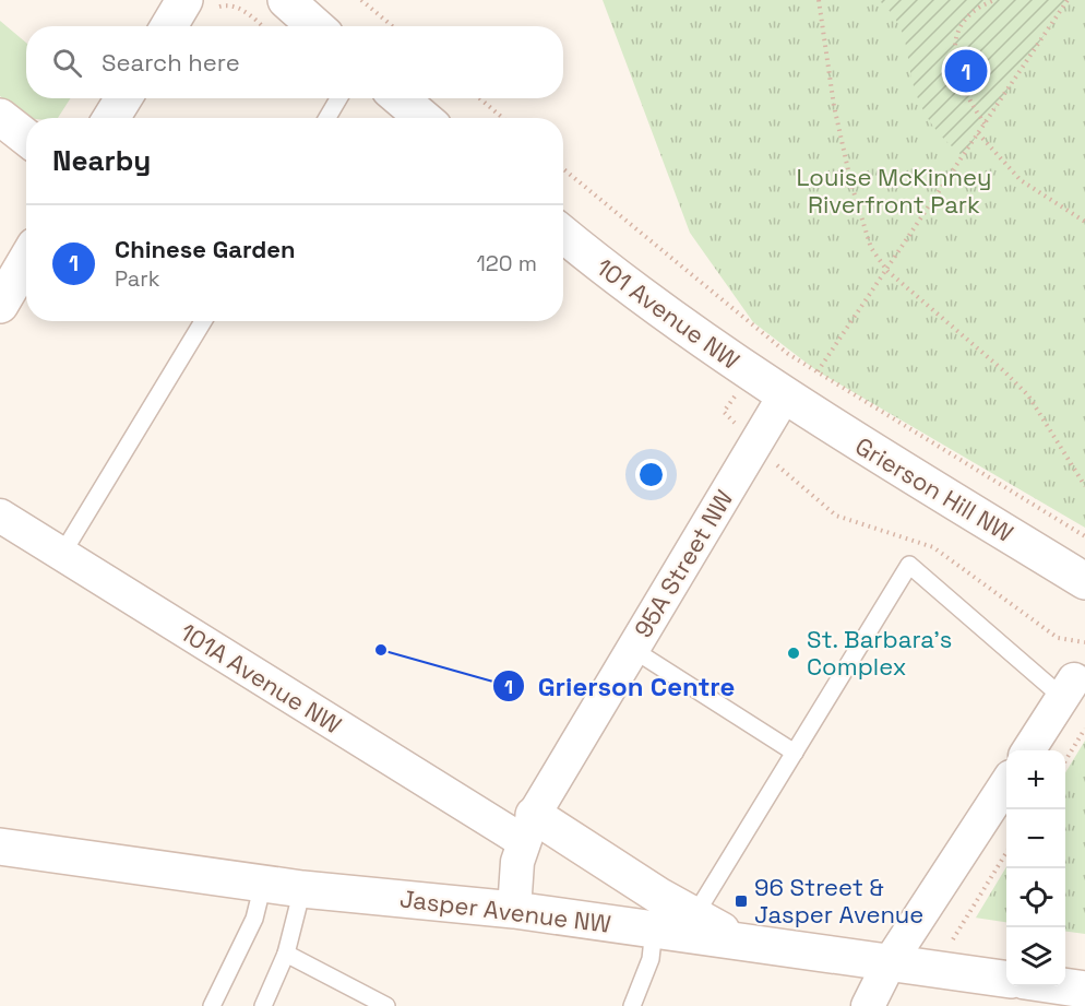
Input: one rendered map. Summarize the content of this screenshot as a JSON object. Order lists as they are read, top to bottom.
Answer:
{
  "streets": {
    "main road": ["101 Avenue NW", "Grierson Hill NW", "Jasper Avenue NW"],
    "street": ["95A Street NW", "101A Avenue NW"]
  },
  "crossings": [
    ["101 Avenue NW", "Grierson Hill NW"],
    ["101 Avenue NW", "95A Street NW"],
    ["Grierson Hill NW", "95A Street NW"],
    ["95A Street NW", "101A Avenue NW"],
    ["95A Street NW", "Jasper Avenue NW"]
  ],
  "parks": ["Louise McKinney Riverfront Park"],
  "places": {
    "other": ["Grierson Centre", "St. Barbara's Complex"],
    "transit": ["96 Street & Jasper Avenue"]
  },
  "page": {
    "search": "Search here",
    "pins": "1",
    "heading": "Nearby",
    "list": [
      {
        "mark": "1",
        "name": "Chinese Garden",
        "note": "Park",
        "value": "120 m"
      }
    ],
    "map_buttons": ["+", "−"]
  }
}
